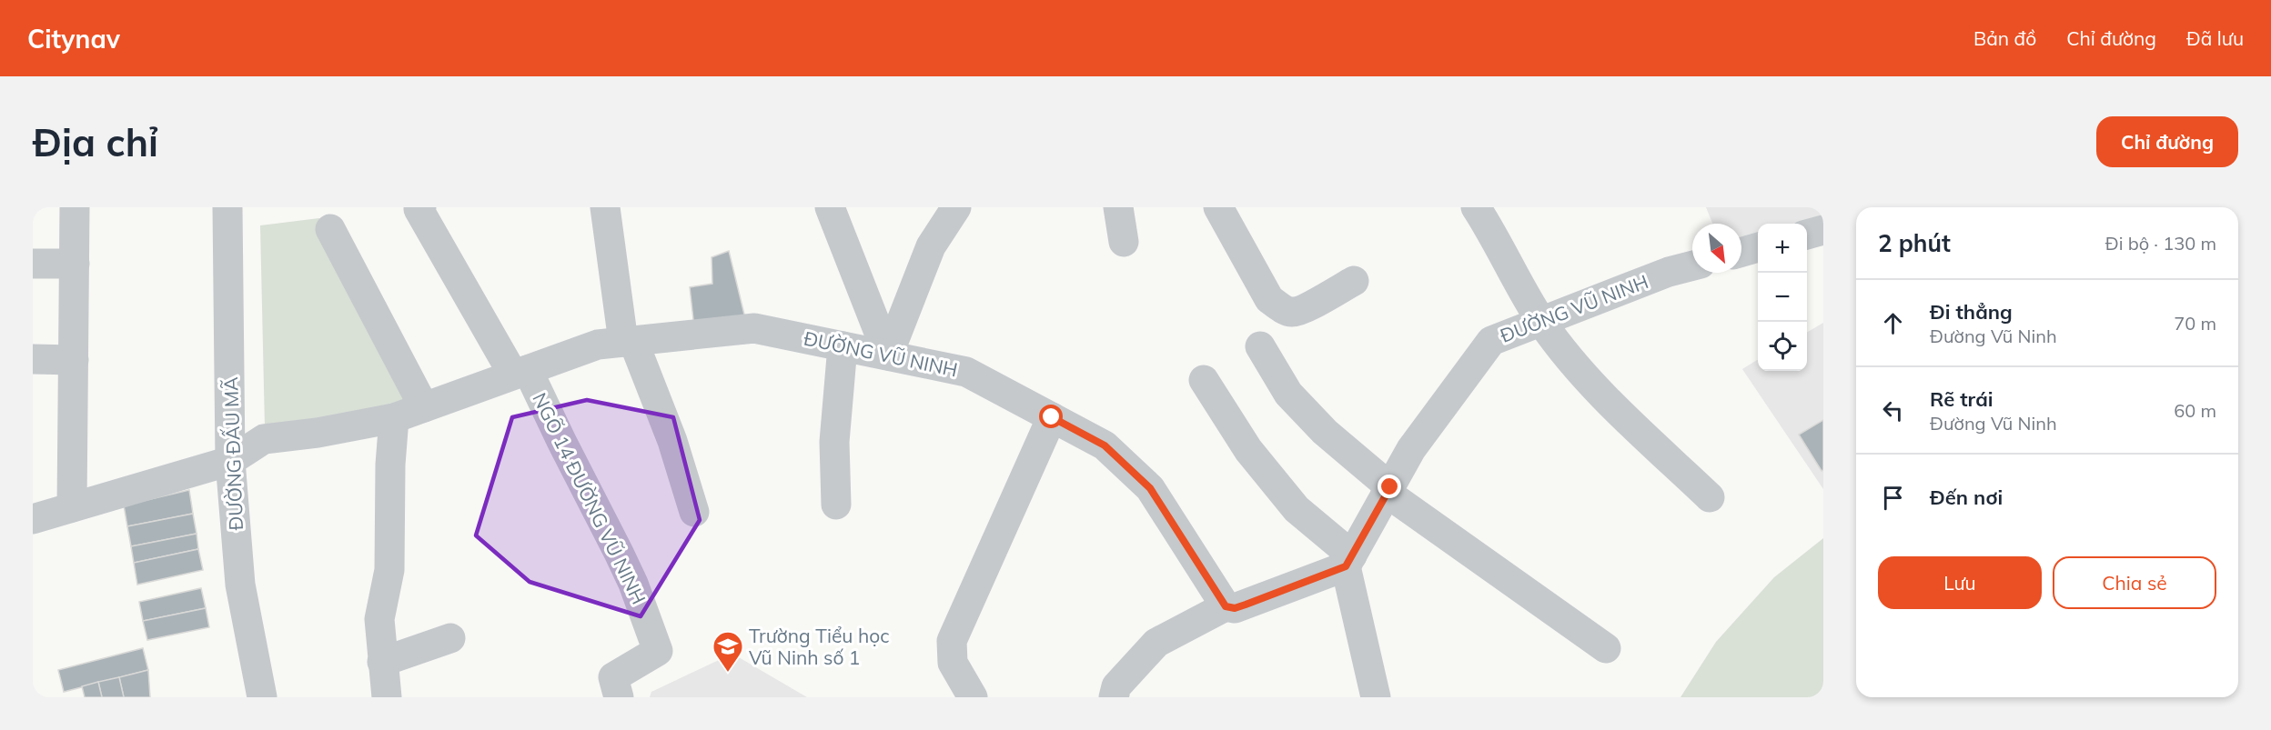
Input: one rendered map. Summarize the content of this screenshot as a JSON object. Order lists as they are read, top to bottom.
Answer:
{
  "streets": {
    "street": ["ĐƯỜNG VŨ NINH", "ĐƯỜNG ĐẤU MÃ", "NGÕ 14 ĐƯỜNG VŨ NINH"]
  },
  "crossings": [
    ["ĐƯỜNG VŨ NINH", "ĐƯỜNG ĐẤU MÃ"],
    ["ĐƯỜNG VŨ NINH", "NGÕ 14 ĐƯỜNG VŨ NINH"]
  ],
  "places": {
    "school or university": ["Trường Tiểu học Vũ Ninh số 1"]
  },
  "north": "bottom right",
  "page": {
    "header": "Citynav",
    "nav": ["Bản đồ", "Chỉ đường", "Đã lưu"],
    "buttons": [
      "Chỉ đường",
      ["Lưu", "Chia sẻ"]
    ],
    "title": "Địa chỉ",
    "heading": ["2 phút", "Đi bộ · 130 m"],
    "map_buttons": ["+", "−"],
    "list": [
      ["Đi thẳng", "Đường Vũ Ninh", "70 m"],
      ["Rẽ trái", "Đường Vũ Ninh", "60 m"],
      "Đến nơi"
    ]
  }
}
